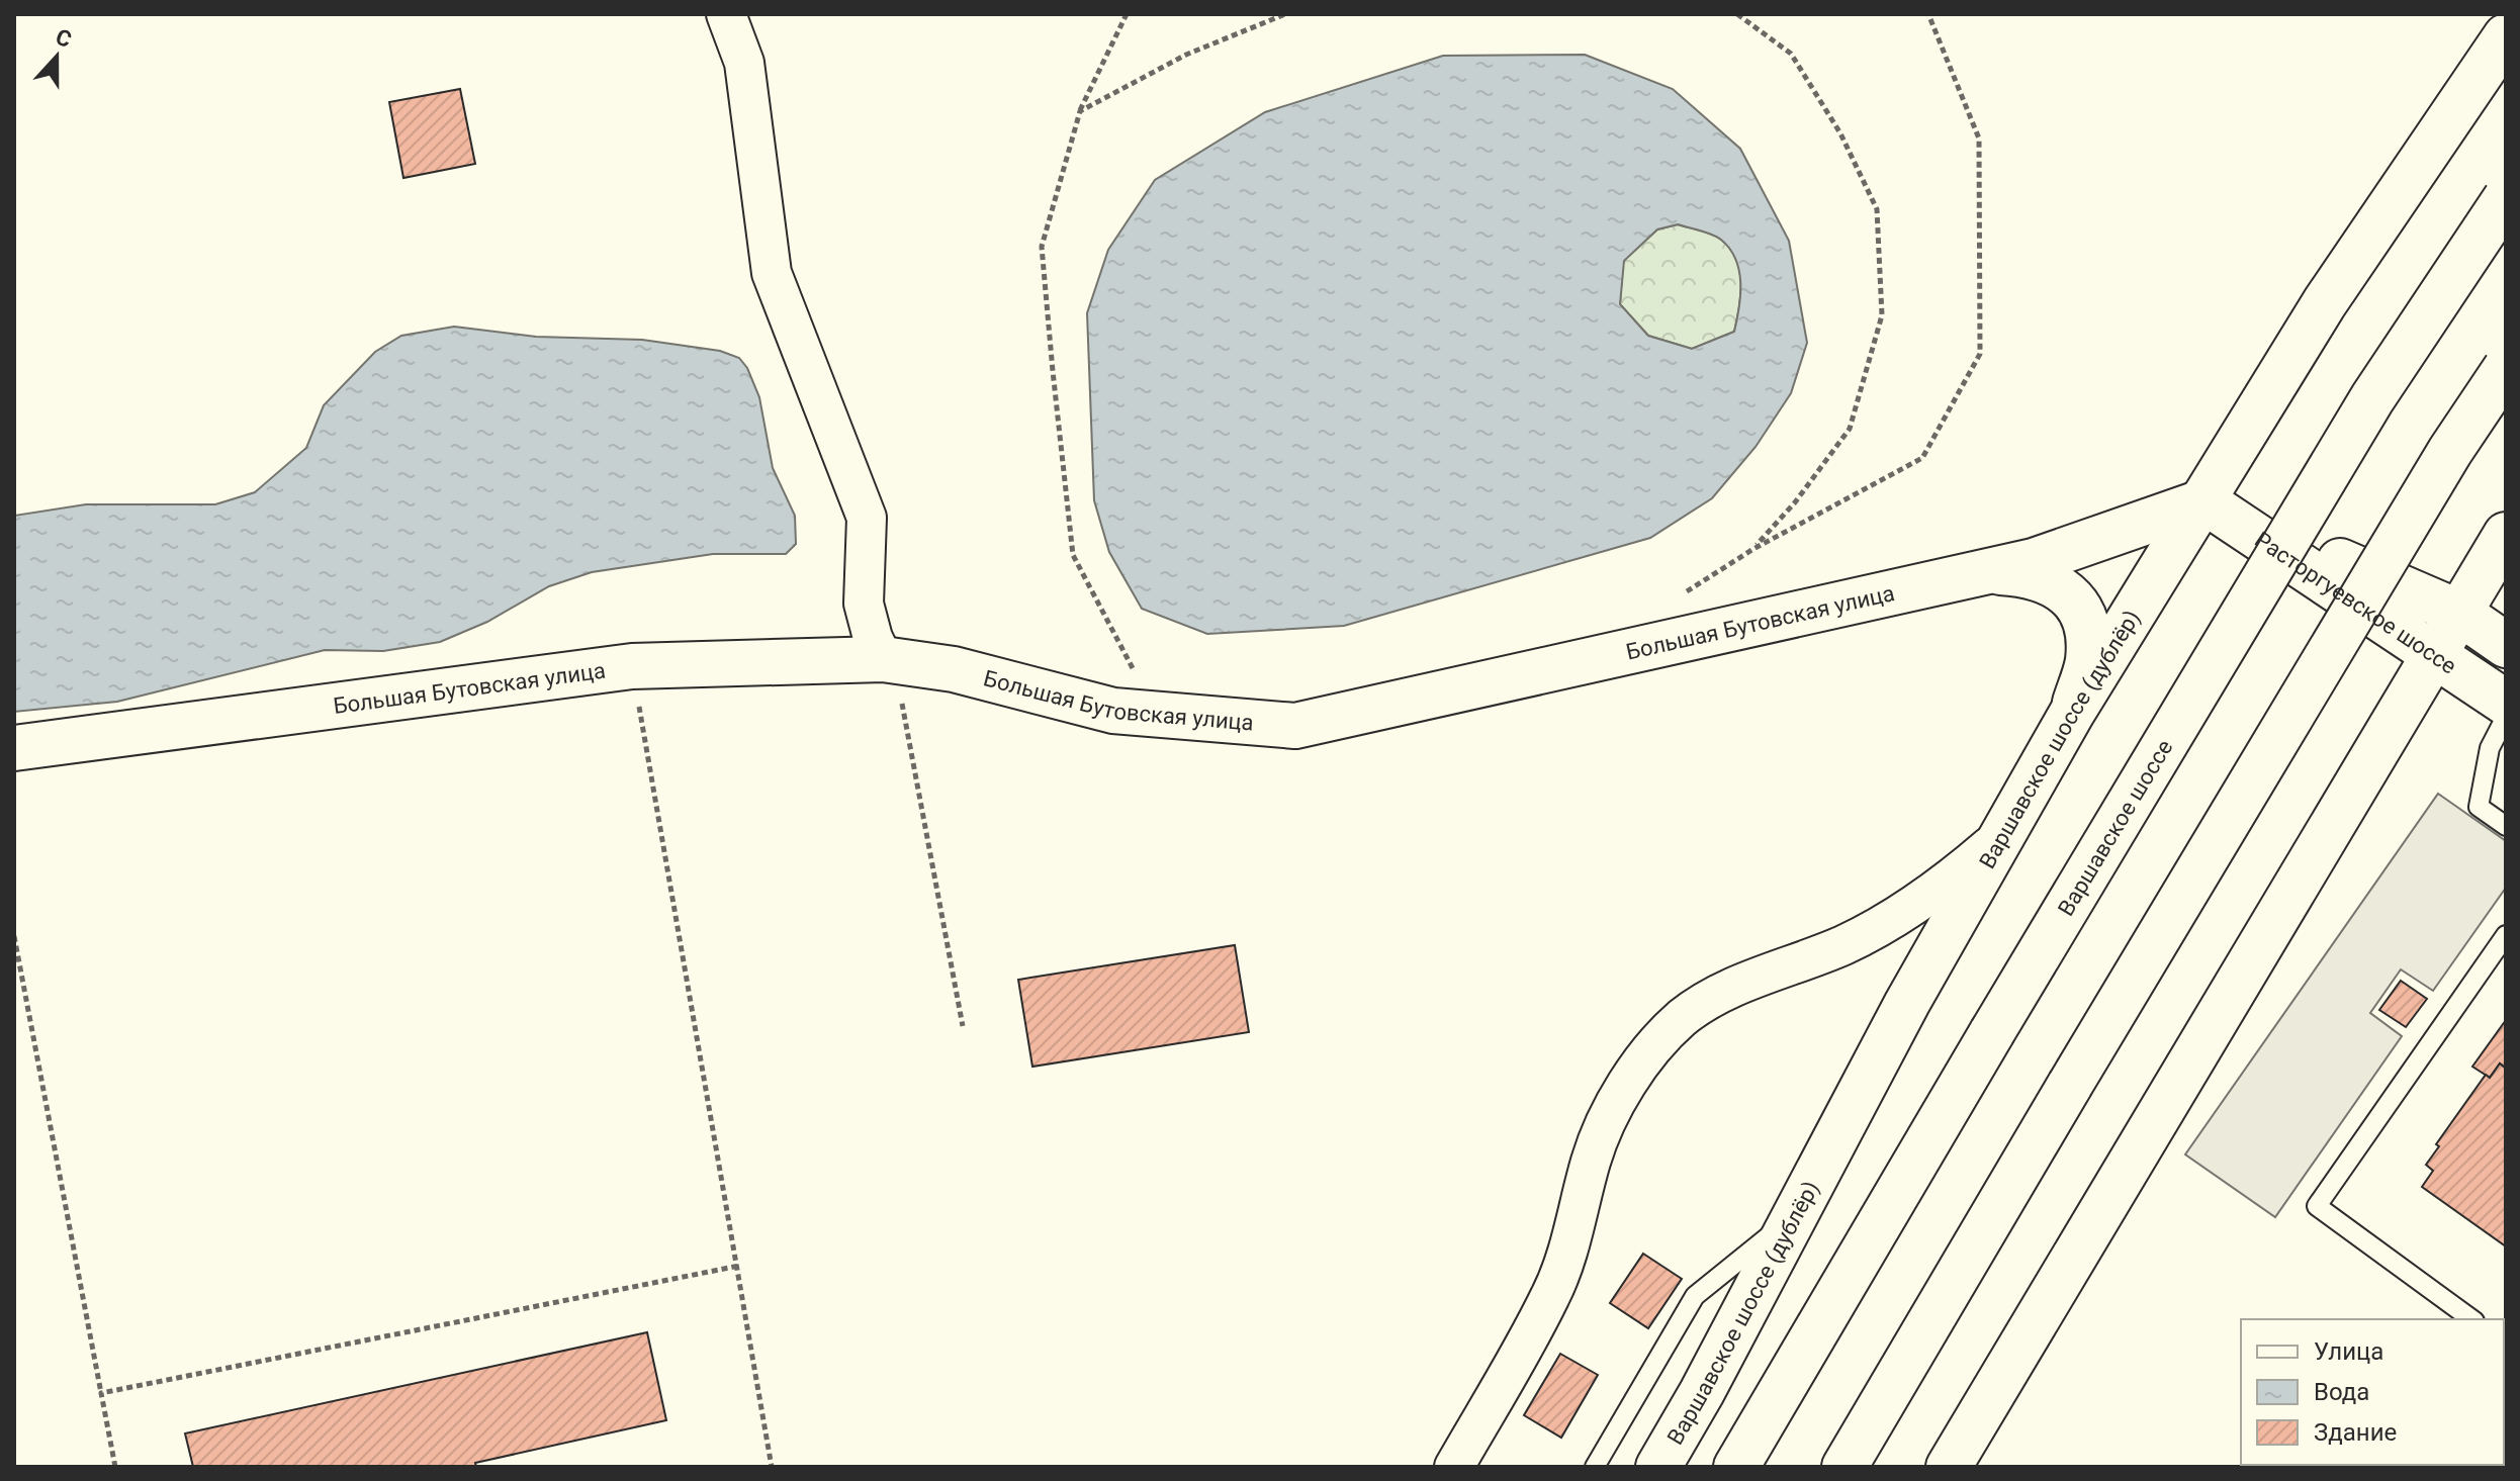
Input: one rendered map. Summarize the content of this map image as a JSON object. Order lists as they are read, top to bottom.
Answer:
{
  "streets": {
    "main road": [
      "Расторгуевское шоссе",
      "Большая Бутовская улица",
      "Варшавское шоссе (дублёр)",
      "Варшавское шоссе"
    ]
  },
  "crossings": [
    ["Расторгуевское шоссе", "Большая Бутовская улица"],
    ["Расторгуевское шоссе", "Варшавское шоссе (дублёр)"],
    ["Большая Бутовская улица", "Варшавское шоссе (дублёр)"]
  ],
  "legend": ["Улица", "Вода", "Здание"],
  "north": "top"
}
